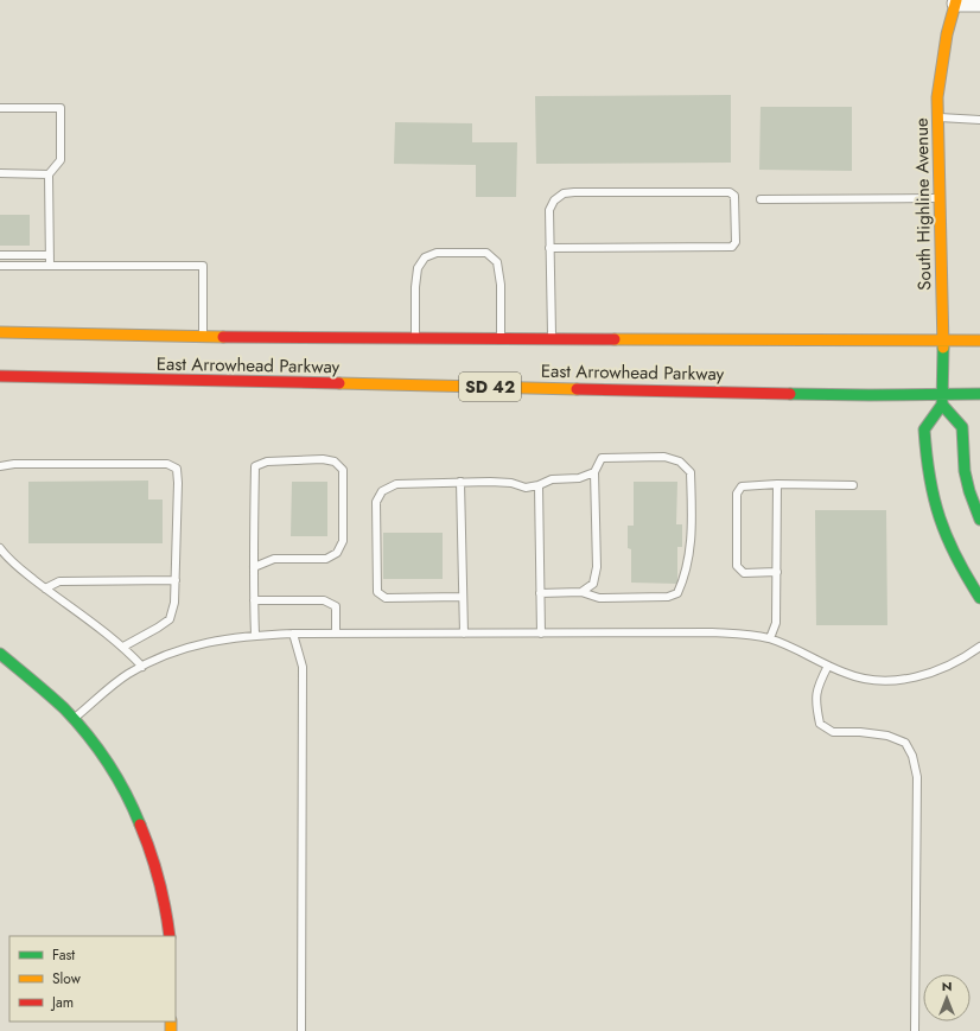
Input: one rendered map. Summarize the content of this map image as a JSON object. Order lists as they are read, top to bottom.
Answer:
{
  "streets": {
    "main road": ["South Highline Avenue", "East Arrowhead Parkway", "SD 42"]
  },
  "crossings": [
    ["South Highline Avenue", "East Arrowhead Parkway"]
  ],
  "legend": ["Fast", "Slow", "Jam"],
  "north": "top"
}
